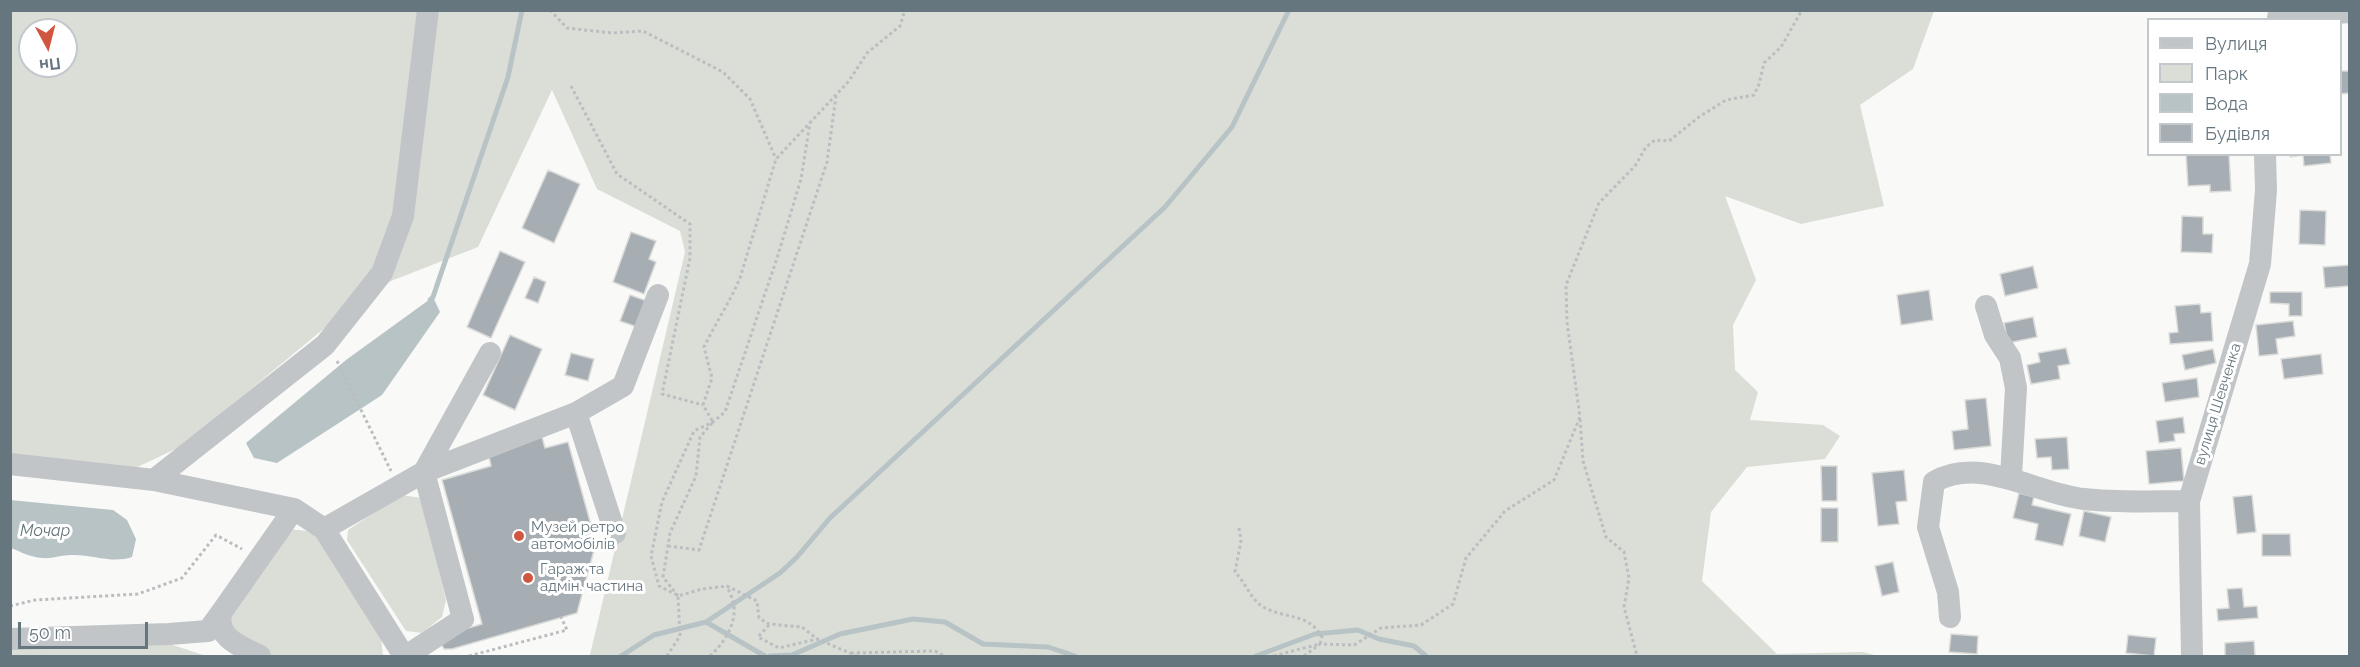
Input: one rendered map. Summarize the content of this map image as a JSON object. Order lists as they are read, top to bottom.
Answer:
{
  "streets": {
    "street": ["вулиця Шевченка"]
  },
  "water": ["Мочар"],
  "places": ["Музей ретро автомобілів", "Гараж та адмін. частина"],
  "legend": [
    "Вулиця",
    "Парк",
    "Вода",
    "Будівля"
  ],
  "scale_bar": "50 m",
  "north": "bottom"
}
